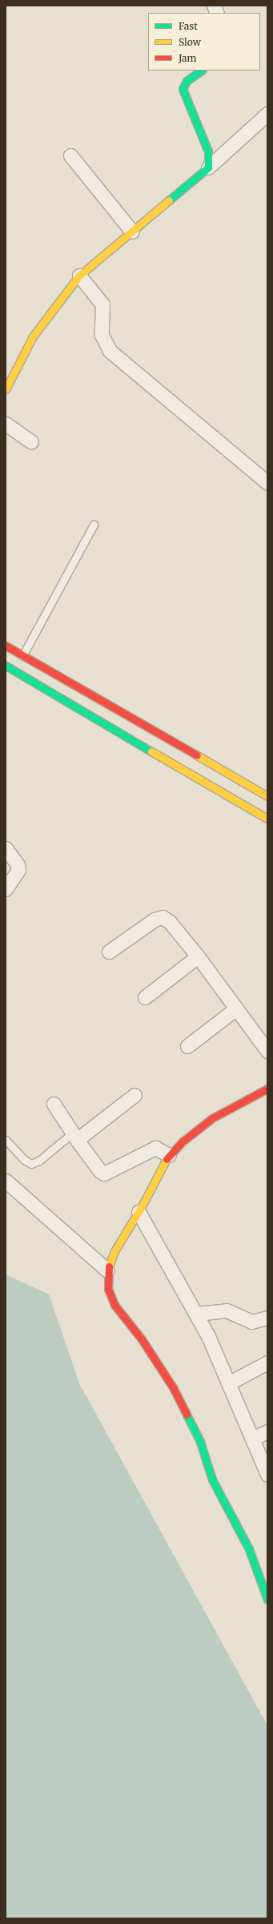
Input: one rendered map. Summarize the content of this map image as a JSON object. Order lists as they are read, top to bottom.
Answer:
{
  "legend": ["Fast", "Slow", "Jam"]
}
